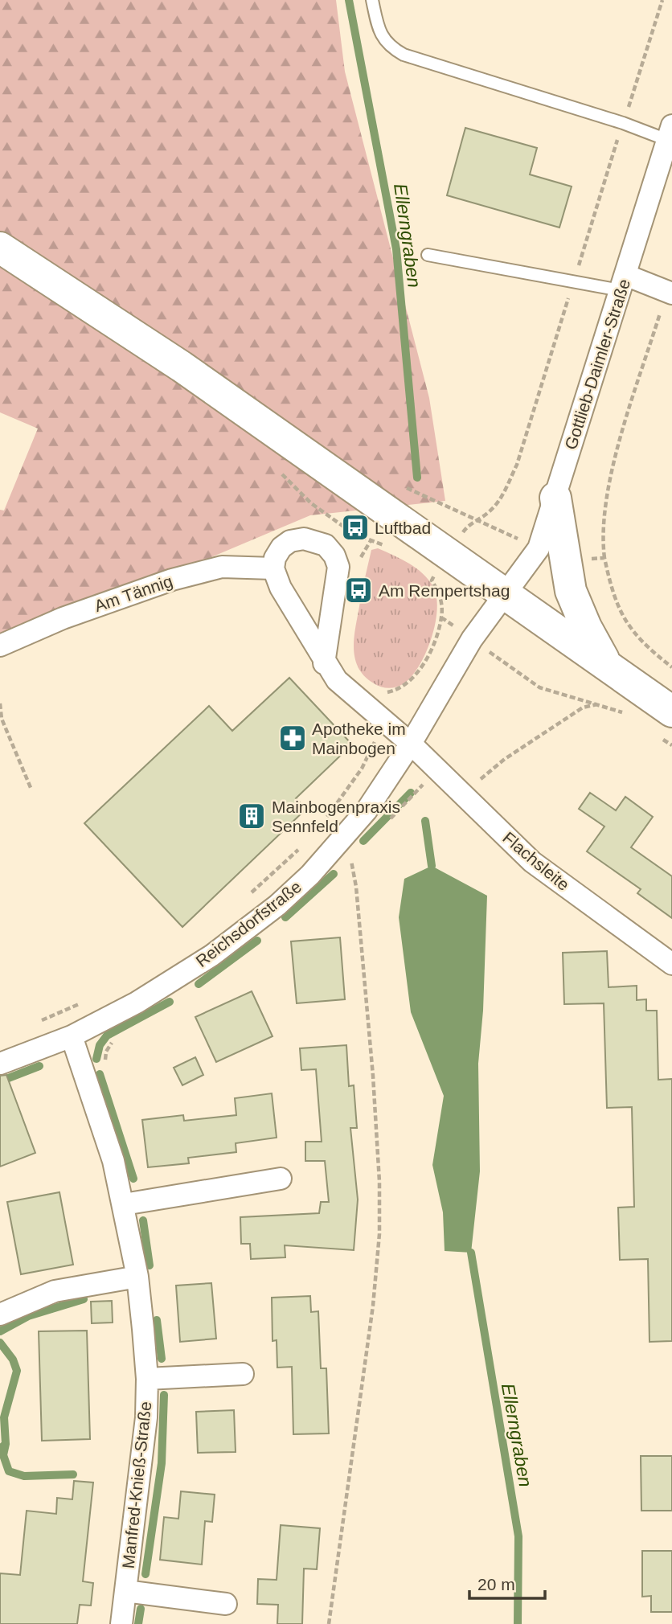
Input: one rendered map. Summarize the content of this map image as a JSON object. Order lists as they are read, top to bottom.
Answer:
{
  "streets": {
    "street": [
      "Gottlieb-Daimler-Straße",
      "Am Tännig",
      "Flachsleite",
      "Reichsdorfstraße",
      "Manfred-Knieß-Straße"
    ]
  },
  "crossings": [
    ["Gottlieb-Daimler-Straße", "Reichsdorfstraße"],
    ["Am Tännig", "Flachsleite"],
    ["Flachsleite", "Reichsdorfstraße"],
    ["Reichsdorfstraße", "Manfred-Knieß-Straße"]
  ],
  "water": ["Ellerngraben"],
  "places": {
    "bus stop": ["Luftbad", "Am Rempertshag"],
    "pharmacy": ["Apotheke im Mainbogen"],
    "building": ["Mainbogenpraxis Sennfeld"]
  },
  "scale_bar": "20 m"
}
